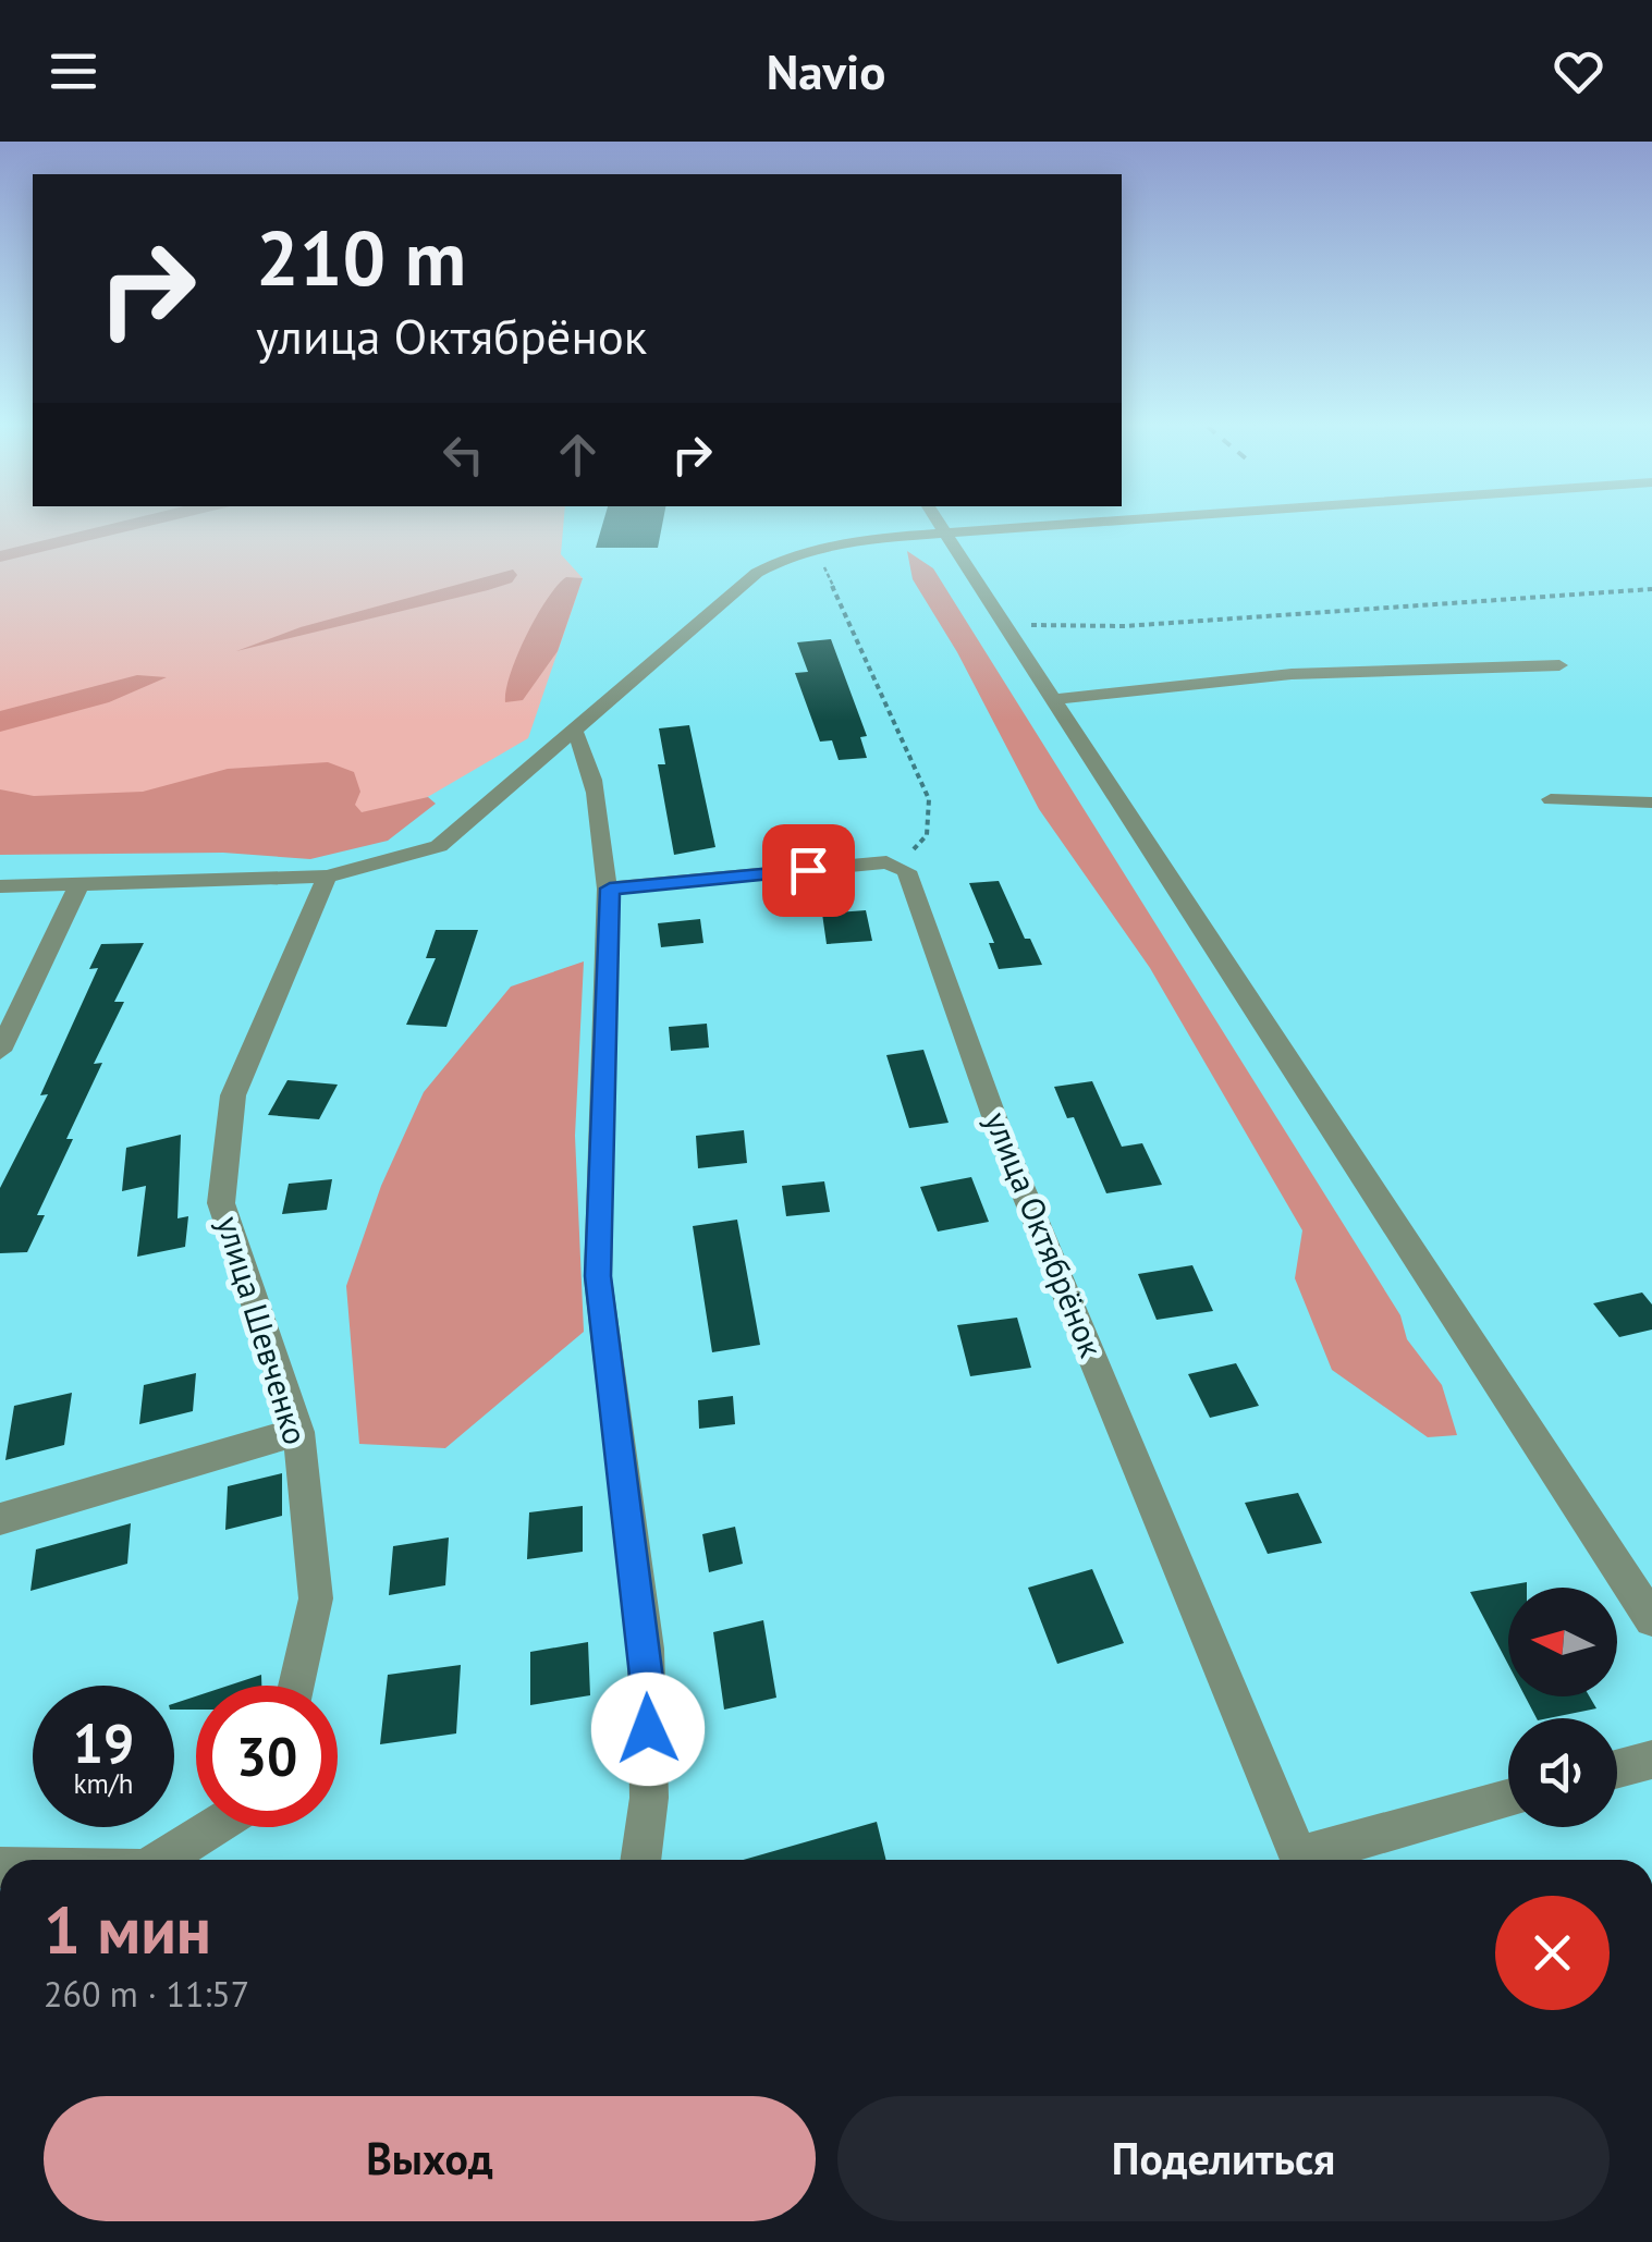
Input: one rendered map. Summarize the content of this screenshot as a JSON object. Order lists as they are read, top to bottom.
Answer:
{
  "streets": {
    "street": ["улица Октябрёнок", "улица Шевченко"]
  },
  "north": "left",
  "page": {
    "header": "Navio",
    "turn": ["210 m", "улица Октябрёнок"],
    "speed": "19 km/h",
    "limit": "30",
    "heading": ["1 мин", "260 m · 11:57"],
    "buttons": ["Выход", "Поделиться"]
  }
}
